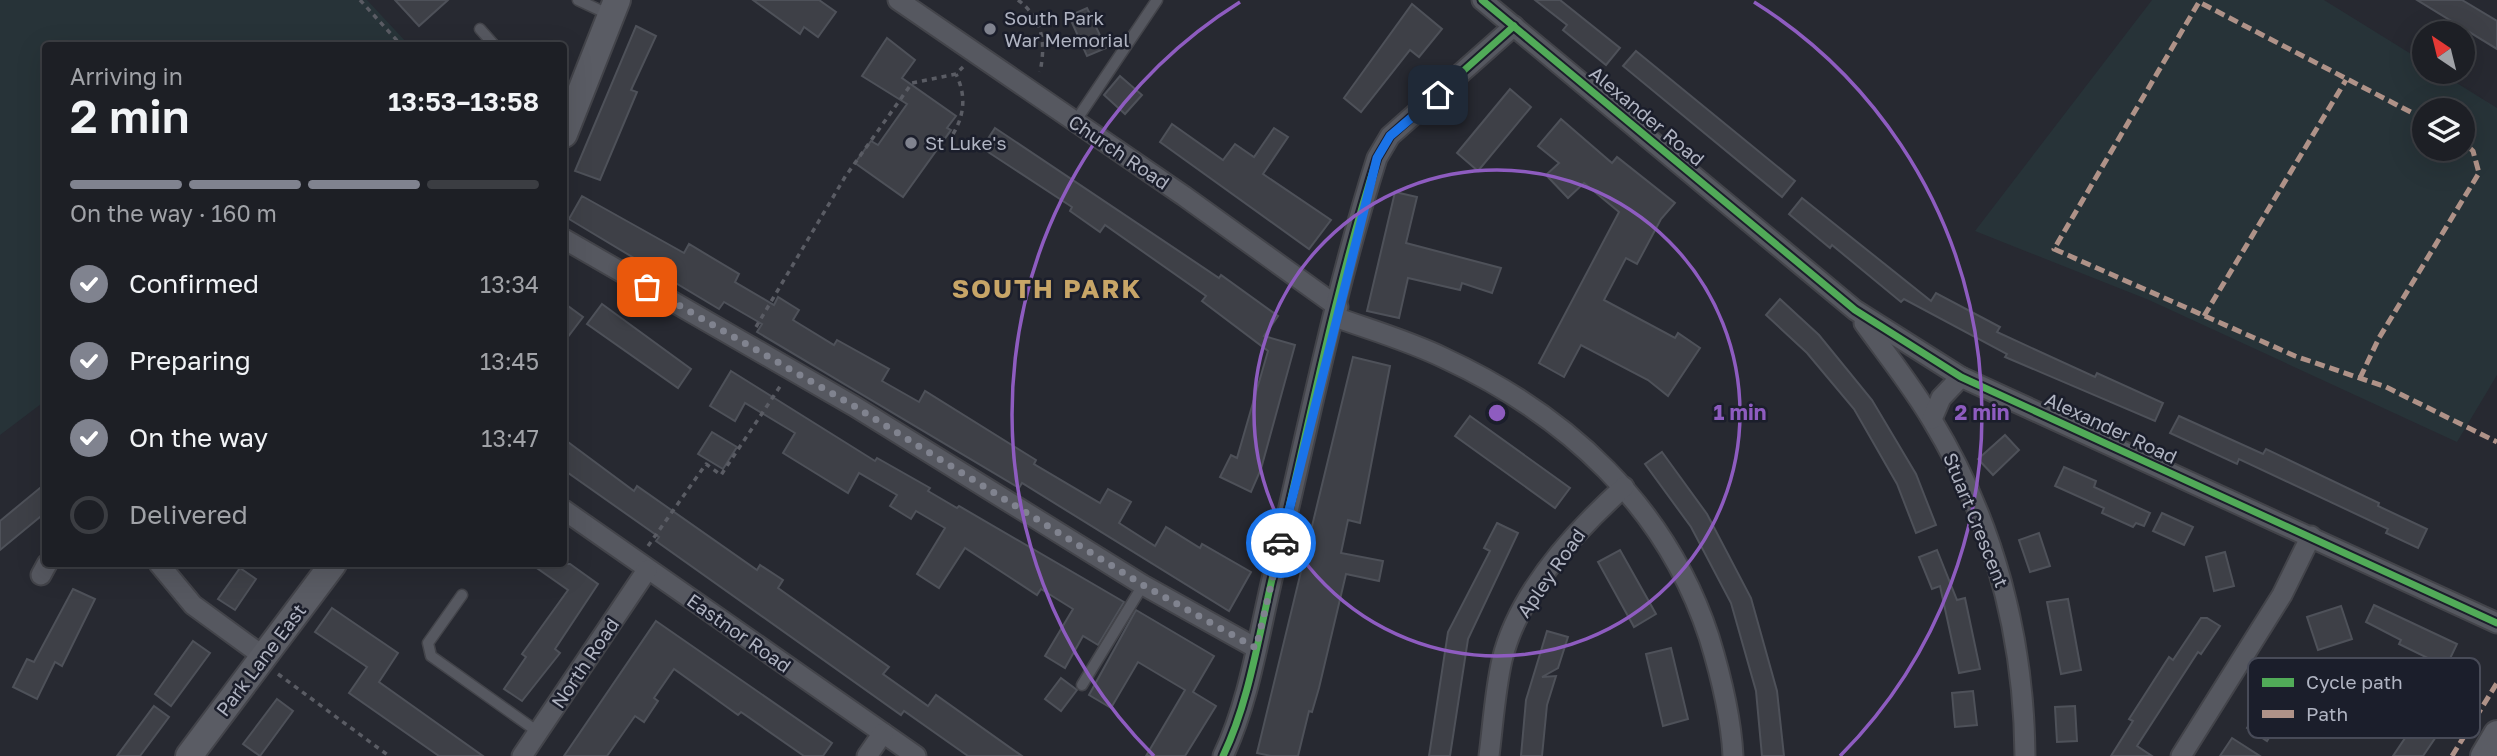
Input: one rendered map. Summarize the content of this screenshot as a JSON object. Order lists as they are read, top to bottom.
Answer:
{
  "streets": {
    "street": [
      "Alexander Road",
      "Church Road",
      "Stuart Crescent",
      "Apley Road",
      "Eastnor Road",
      "Park Lane East",
      "North Road"
    ]
  },
  "crossings": [
    ["Alexander Road", "Stuart Crescent"],
    ["Church Road", "Apley Road"],
    ["Eastnor Road", "North Road"]
  ],
  "districts": ["SOUTH PARK"],
  "places": ["South Park War Memorial", "St Luke's"],
  "legend": ["Cycle path", "Path"],
  "north": "top left",
  "page": {
    "heading": ["2 min", "Arriving in", "13:53–13:58"],
    "bar": "On the way · 160 m",
    "list": [
      ["Confirmed", "13:34"],
      ["Preparing", "13:45"],
      ["On the way", "13:47"],
      "Delivered"
    ]
  },
  "rings": ["1 min", "2 min"]
}
